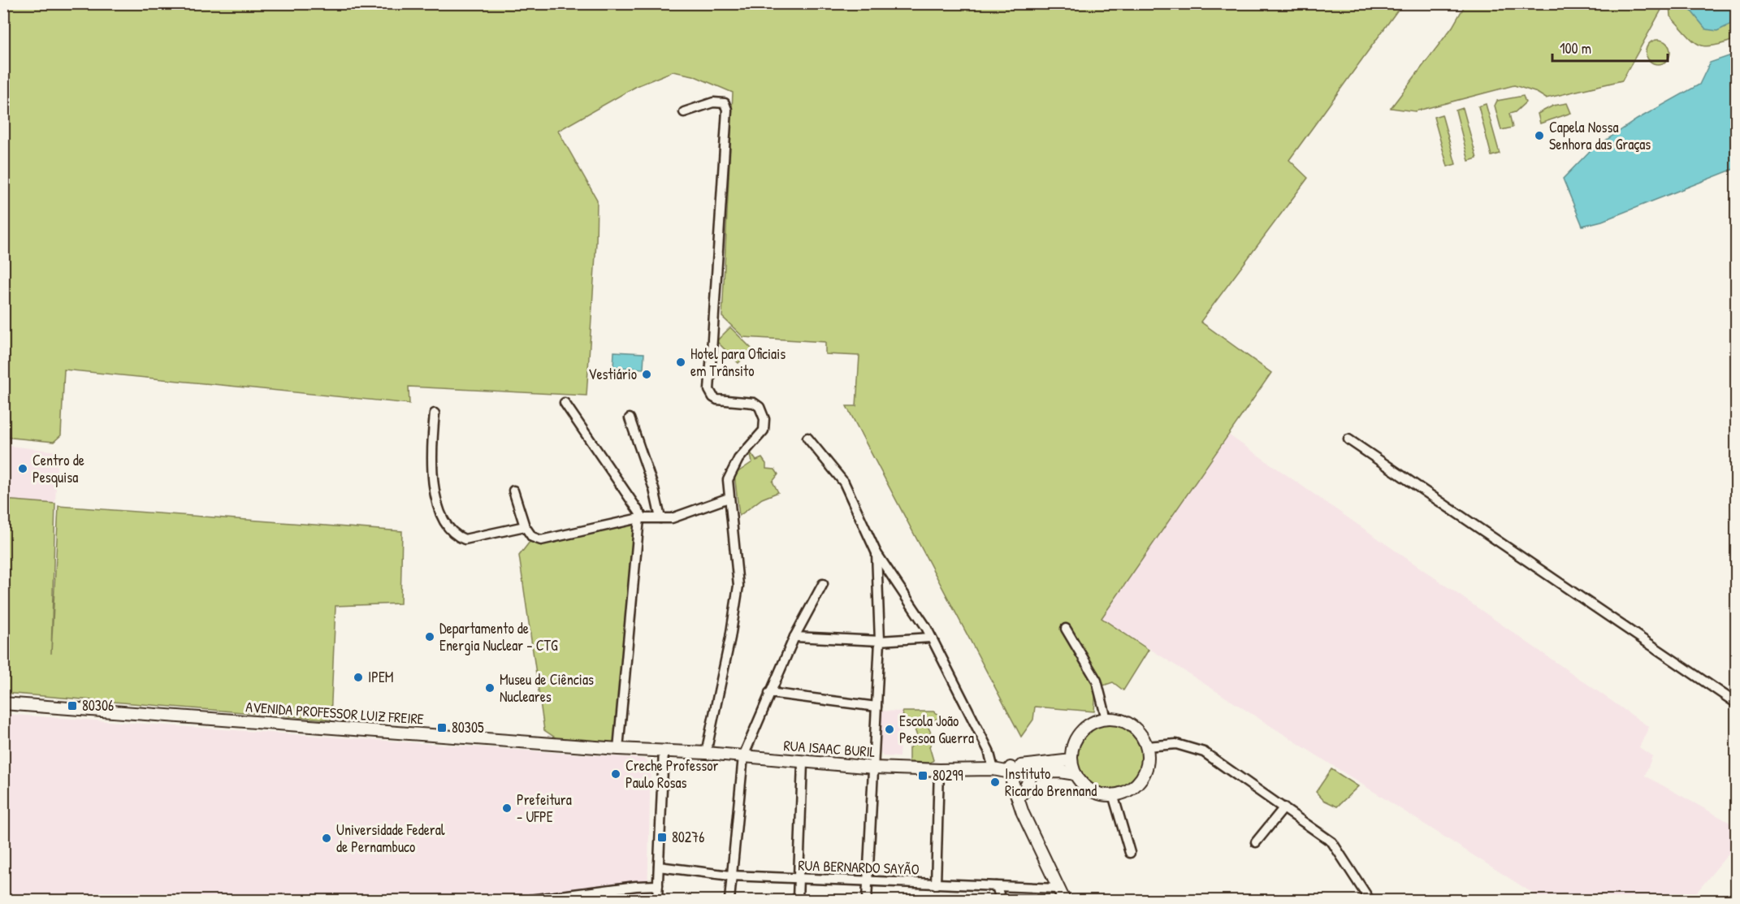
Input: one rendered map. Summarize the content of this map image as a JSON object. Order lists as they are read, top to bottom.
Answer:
{
  "streets": {
    "main road": ["AVENIDA PROFESSOR LUIZ FREIRE", "RUA ISAAC BURIL"],
    "street": ["RUA BERNARDO SAYÃO"]
  },
  "crossings": [
    ["AVENIDA PROFESSOR LUIZ FREIRE", "RUA ISAAC BURIL"]
  ],
  "places": {
    "other": [
      "Capela Nossa Senhora das Graças",
      "Hotel para Oficiais em Trânsito",
      "Vestiário",
      "Centro de Pesquisa",
      "Departamento de Energia Nuclear - CTG",
      "IPEM",
      "Museu de Ciências Nucleares",
      "Escola João Pessoa Guerra",
      "Creche Professor Paulo Rosas",
      "Instituto Ricardo Brennand",
      "Prefeitura - UFPE",
      "Universidade Federal de Pernambuco"
    ],
    "transit": [
      "80306",
      "80305",
      "80299",
      "80276"
    ]
  },
  "scale_bar": "100 m"
}
